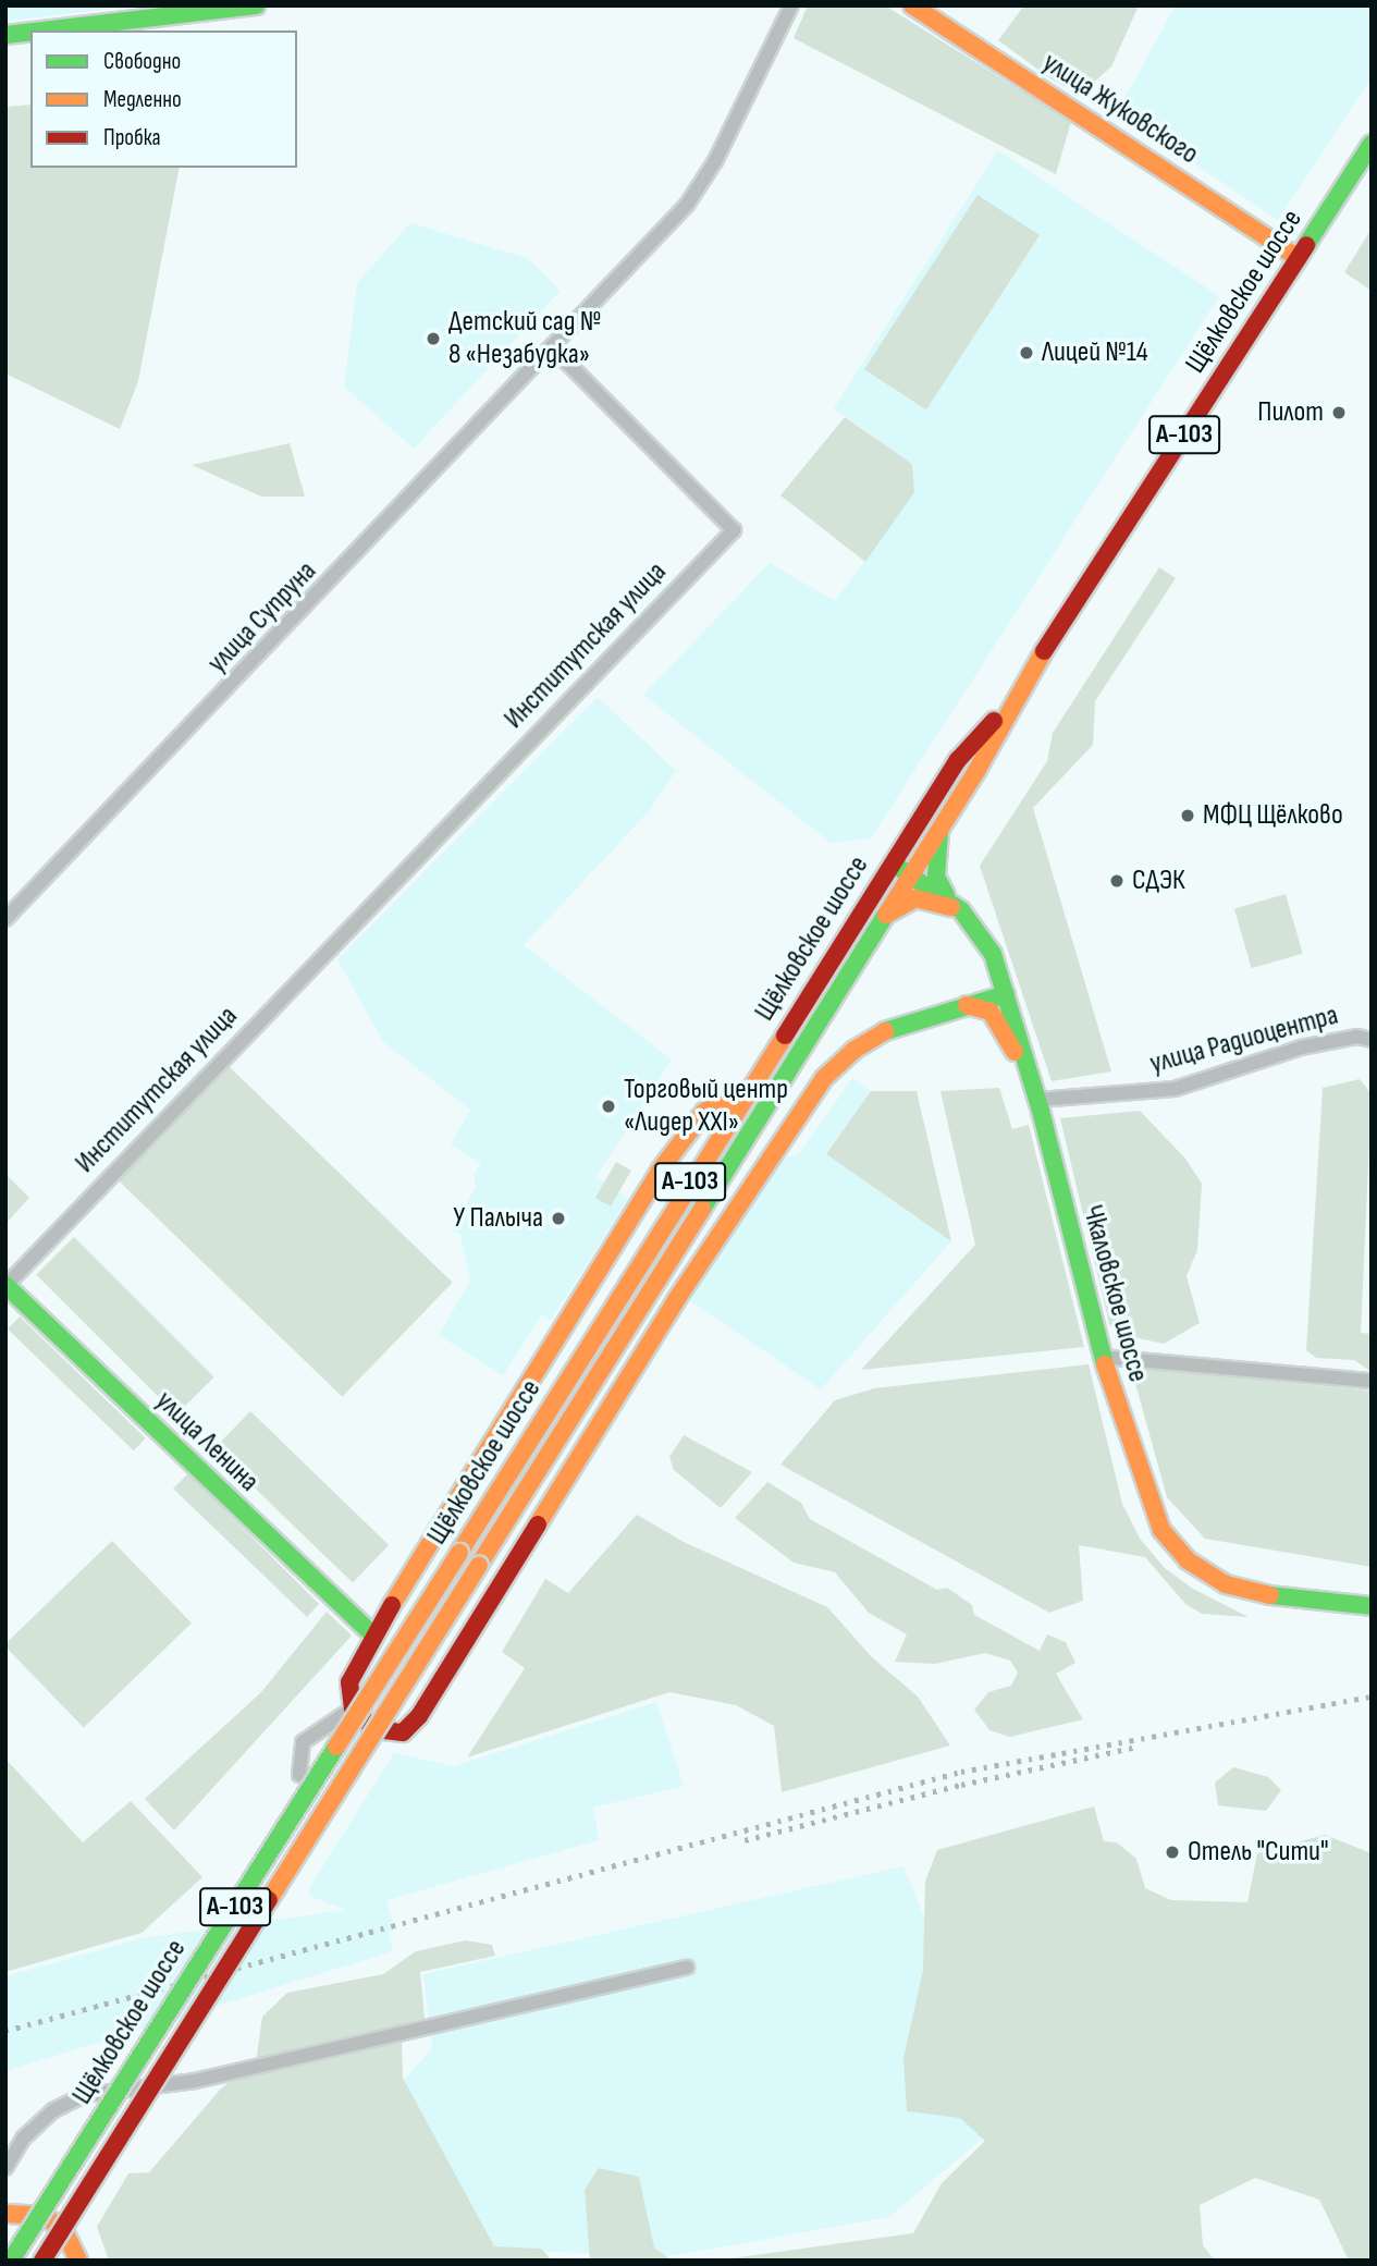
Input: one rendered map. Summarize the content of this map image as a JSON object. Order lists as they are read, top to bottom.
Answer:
{
  "streets": {
    "street": [
      "улица Жуковского",
      "Щёлковское шоссе",
      "А-103",
      "улица Супруна",
      "Институтская улица",
      "улица Радиоцентра",
      "Чкаловское шоссе",
      "улица Ленина"
    ]
  },
  "crossings": [
    ["улица Жуковского", "Щёлковское шоссе"],
    ["Щёлковское шоссе", "А-103"],
    ["Щёлковское шоссе", "Чкаловское шоссе"],
    ["А-103", "Чкаловское шоссе"],
    ["А-103", "улица Ленина"],
    ["улица Супруна", "Институтская улица"],
    ["Институтская улица", "улица Ленина"],
    ["улица Радиоцентра", "Чкаловское шоссе"]
  ],
  "places": [
    "Детский сад № 8 «Незабудка»",
    "Лицей №14",
    "Пилот",
    "МФЦ Щёлково",
    "СДЭК",
    "Торговый центр «Лидер XXI»",
    "У Палыча",
    "Отель \"Сити\""
  ],
  "legend": ["Свободно", "Медленно", "Пробка"]
}
